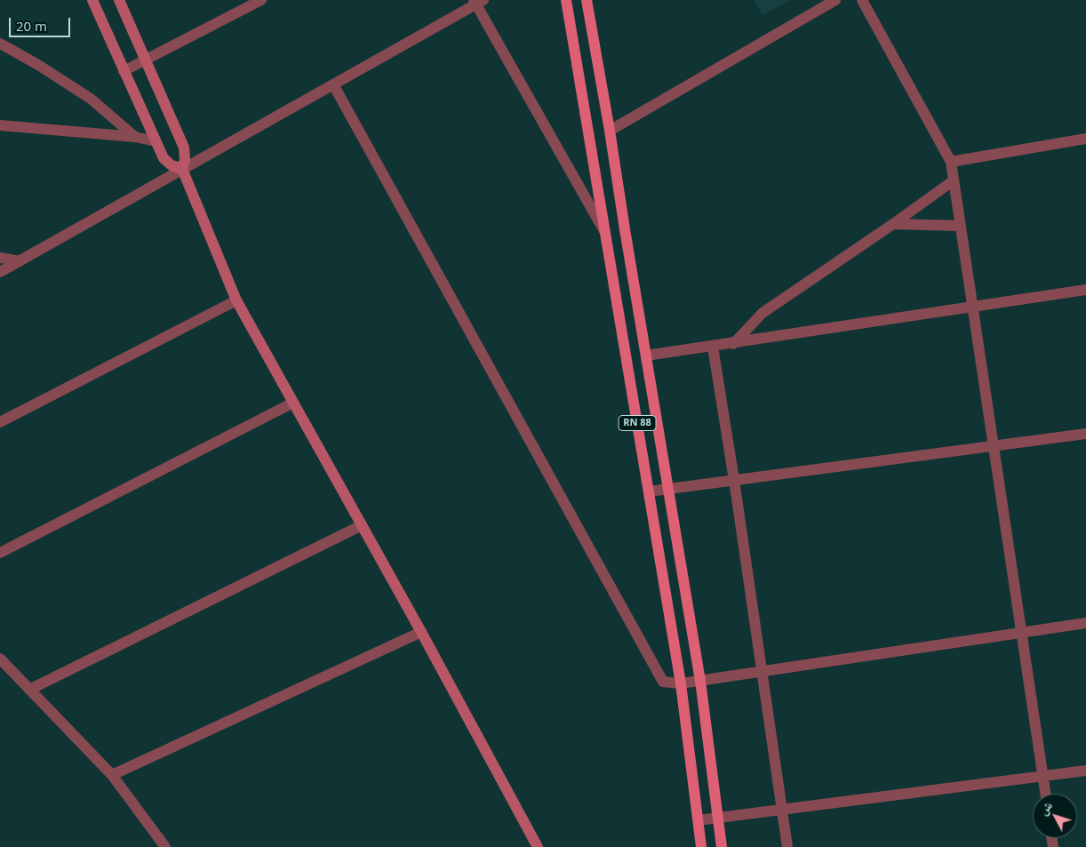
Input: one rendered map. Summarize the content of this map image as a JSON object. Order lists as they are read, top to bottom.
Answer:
{
  "streets": {
    "main road": ["RN 88"]
  },
  "scale_bar": "20 m",
  "north": "top left"
}
